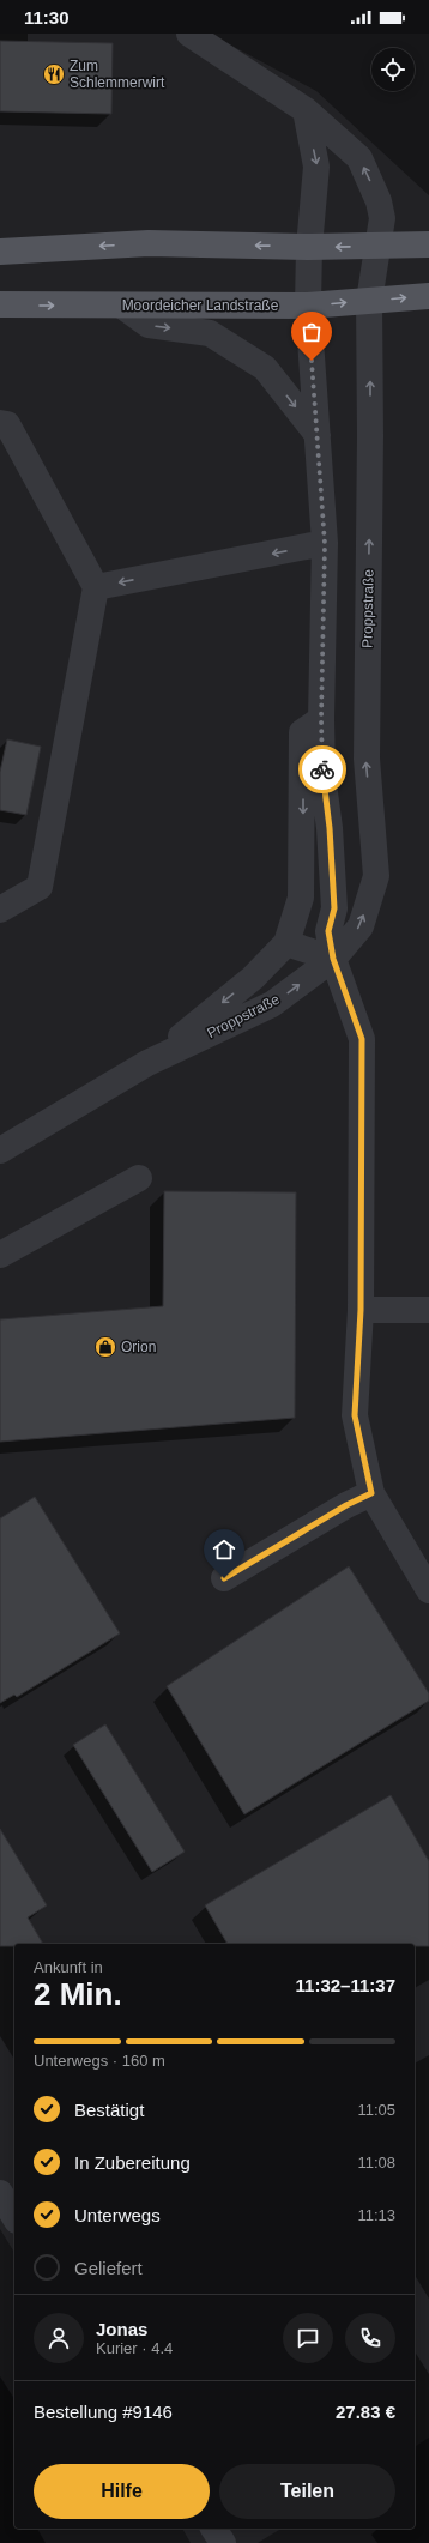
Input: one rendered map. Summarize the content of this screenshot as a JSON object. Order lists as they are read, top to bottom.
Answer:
{
  "streets": {
    "main road": ["Moordeicher Landstraße"],
    "street": ["Proppstraße"]
  },
  "crossings": [
    ["Moordeicher Landstraße", "Proppstraße"]
  ],
  "places": {
    "restaurant": ["Zum Schlemmerwirt"],
    "shop": ["Orion"]
  },
  "page": {
    "status": "11:30",
    "heading": ["2 Min.", "Ankunft in", "11:32–11:37"],
    "panel": [
      "Jonas",
      "Kurier · 4.4",
      "Bestellung #9146",
      "27.83 €"
    ],
    "bar": "Unterwegs · 160 m",
    "list": [
      ["Bestätigt", "11:05"],
      ["In Zubereitung", "11:08"],
      ["Unterwegs", "11:13"],
      "Geliefert"
    ],
    "buttons": ["Hilfe", "Teilen"]
  }
}
